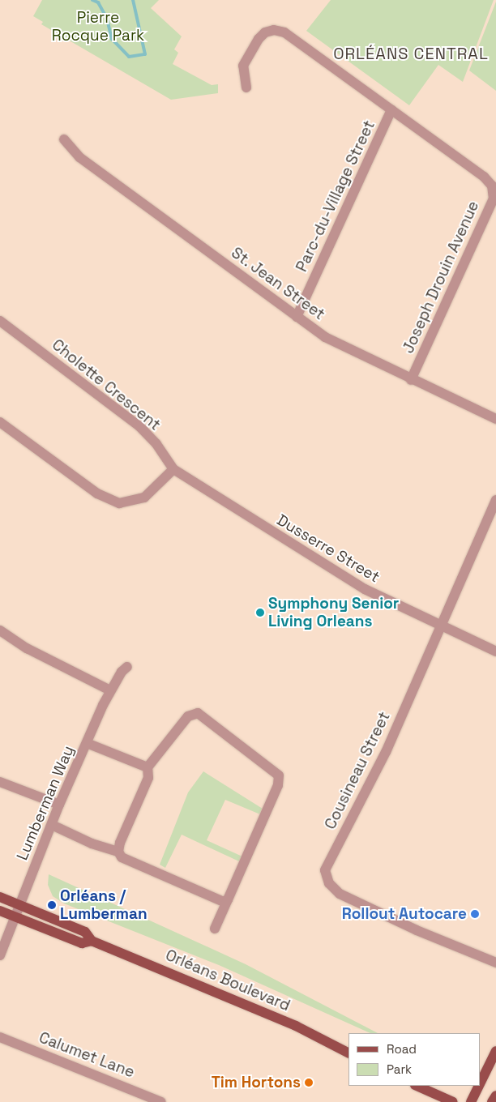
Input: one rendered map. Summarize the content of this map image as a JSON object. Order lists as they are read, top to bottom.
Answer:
{
  "streets": {
    "main road": ["Orléans Boulevard"],
    "street": [
      "Parc-du-Village Street",
      "Joseph Drouin Avenue",
      "St. Jean Street",
      "Cholette Crescent",
      "Dusserre Street",
      "Cousineau Street",
      "Lumberman Way",
      "Calumet Lane"
    ]
  },
  "crossings": [
    ["Parc-du-Village Street", "Joseph Drouin Avenue"],
    ["Parc-du-Village Street", "St. Jean Street"],
    ["Joseph Drouin Avenue", "St. Jean Street"],
    ["Cholette Crescent", "Dusserre Street"],
    ["Dusserre Street", "Cousineau Street"],
    ["Lumberman Way", "Orléans Boulevard"]
  ],
  "districts": ["ORLÉANS CENTRAL"],
  "parks": ["Pierre Rocque Park"],
  "places": [
    "Symphony Senior Living Orleans",
    "Orléans / Lumberman",
    "Rollout Autocare",
    "Tim Hortons"
  ],
  "legend": ["Road", "Park"]
}
